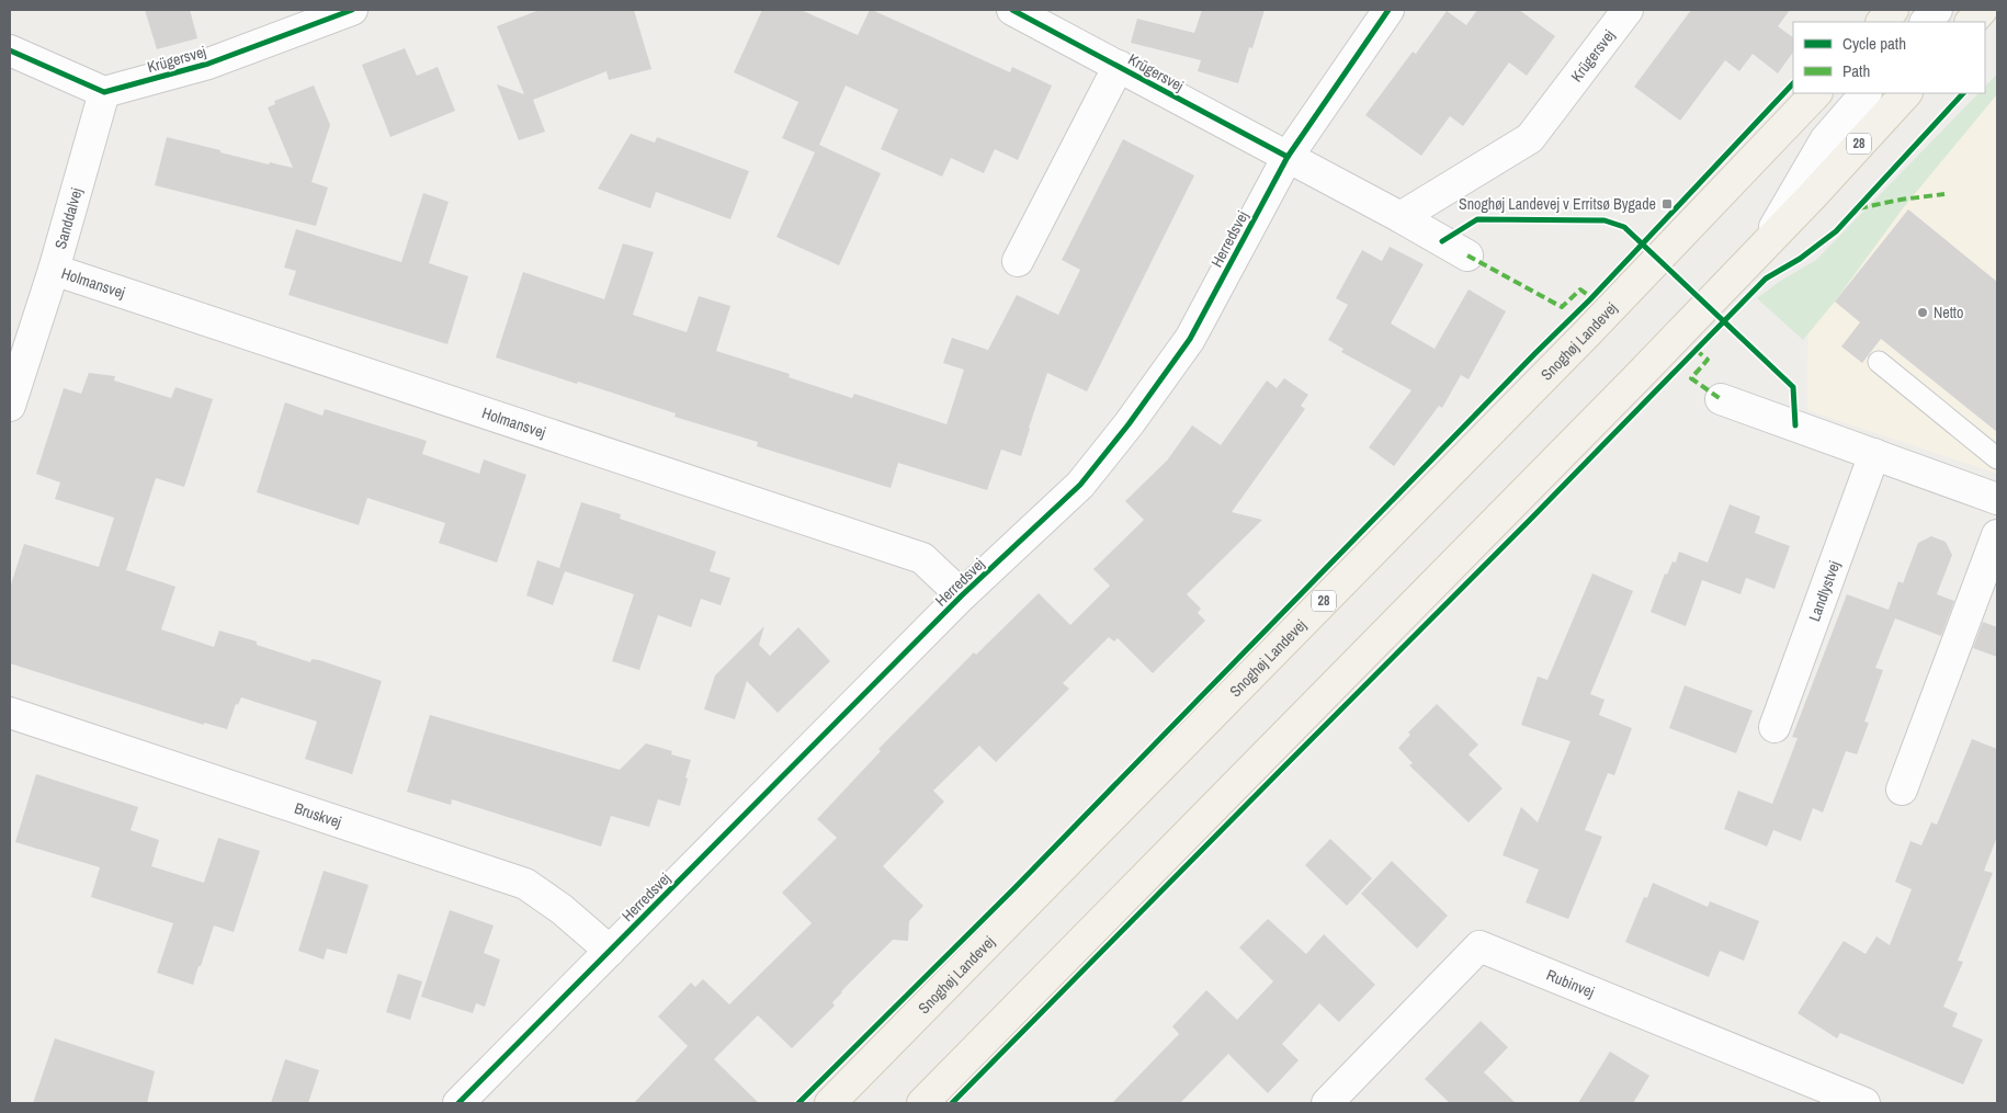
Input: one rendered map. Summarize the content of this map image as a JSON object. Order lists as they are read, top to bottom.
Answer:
{
  "streets": {
    "main road": ["28", "Snoghøj Landevej"],
    "street": [
      "Krügersvej",
      "Sanddalvej",
      "Herredsvej",
      "Holmansvej",
      "Landlystvej",
      "Bruskvej",
      "Rubinvej"
    ]
  },
  "crossings": [
    ["Krügersvej", "Sanddalvej"],
    ["Krügersvej", "Herredsvej"],
    ["Sanddalvej", "Holmansvej"],
    ["Herredsvej", "Holmansvej"],
    ["Herredsvej", "Bruskvej"]
  ],
  "places": {
    "transit": ["Snoghøj Landevej v Erritsø Bygade"],
    "other": ["Netto"]
  },
  "legend": ["Cycle path", "Path"]
}
